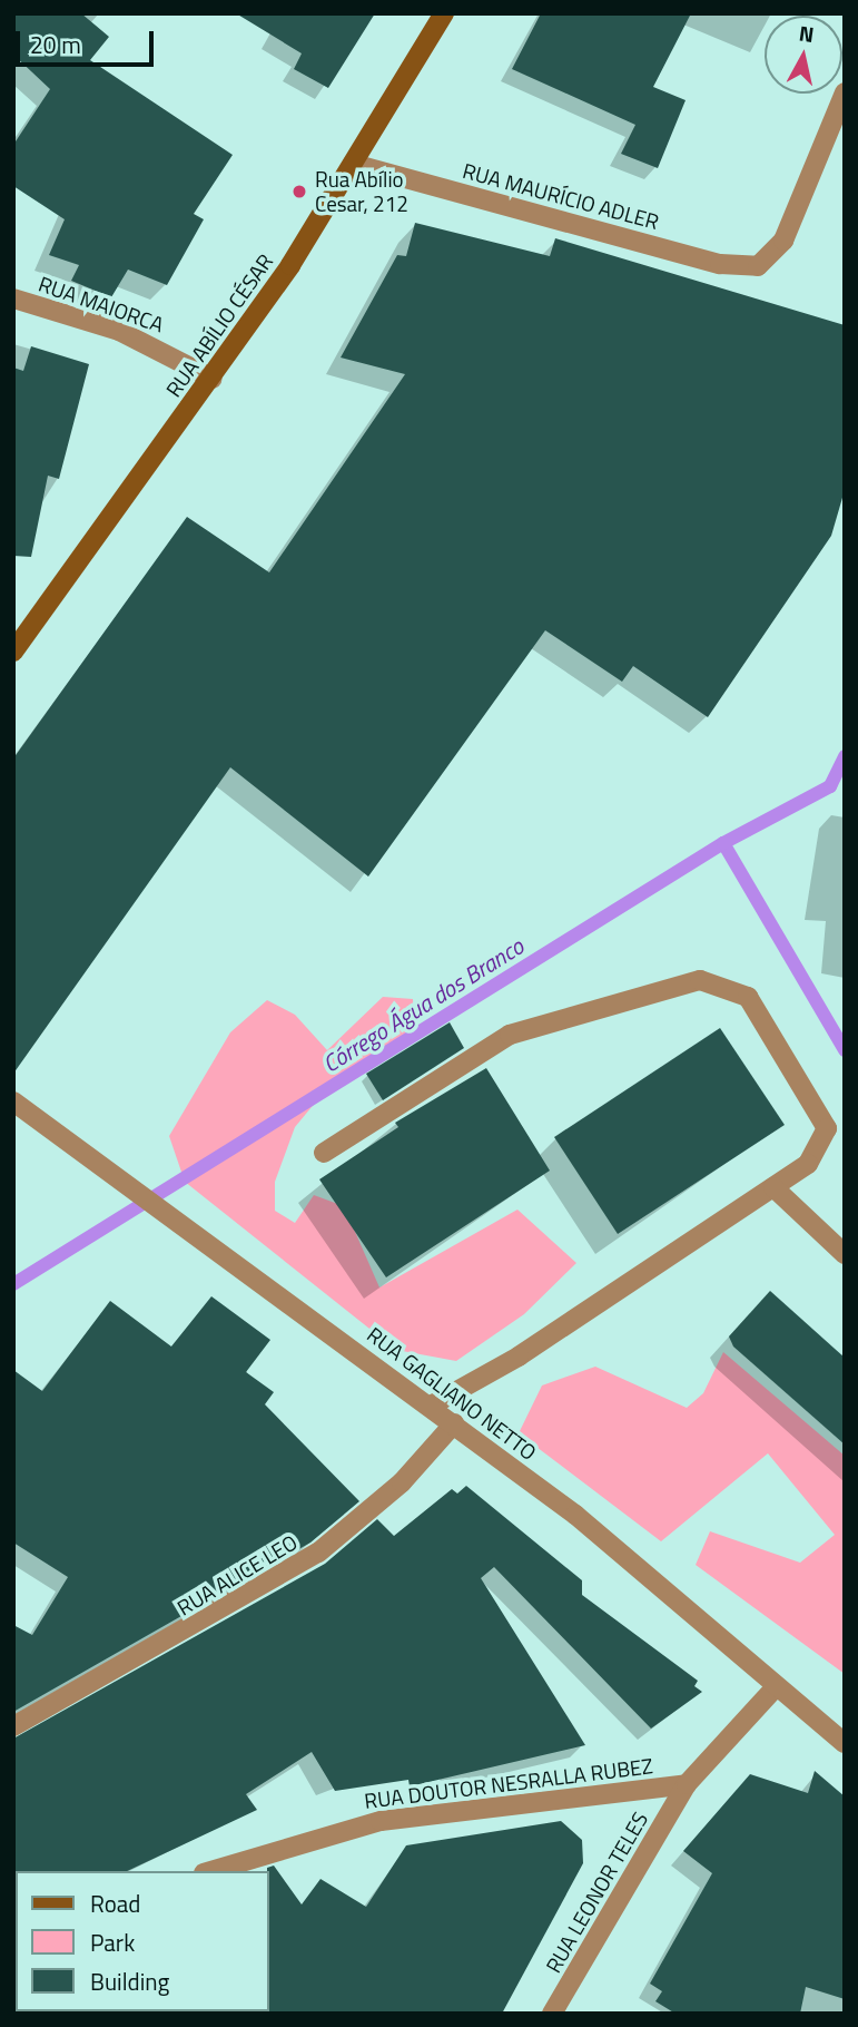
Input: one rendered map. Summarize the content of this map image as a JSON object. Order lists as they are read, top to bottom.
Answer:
{
  "streets": {
    "main road": ["RUA ABÍLIO CÉSAR"],
    "street": [
      "RUA MAURÍCIO ADLER",
      "RUA MAIORCA",
      "RUA GAGLIANO NETTO",
      "RUA ALICE LEO",
      "RUA DOUTOR NESRALLA RUBEZ",
      "RUA LEONOR TELES"
    ]
  },
  "crossings": [
    ["RUA MAURÍCIO ADLER", "RUA ABÍLIO CÉSAR"],
    ["RUA MAIORCA", "RUA ABÍLIO CÉSAR"],
    ["RUA GAGLIANO NETTO", "RUA ALICE LEO"],
    ["RUA GAGLIANO NETTO", "RUA LEONOR TELES"],
    ["RUA DOUTOR NESRALLA RUBEZ", "RUA LEONOR TELES"]
  ],
  "water": ["Córrego Água dos Branco"],
  "places": ["Rua Abílio Cesar, 212"],
  "legend": ["Road", "Park", "Building"],
  "scale_bar": "20 m",
  "north": "top"
}
